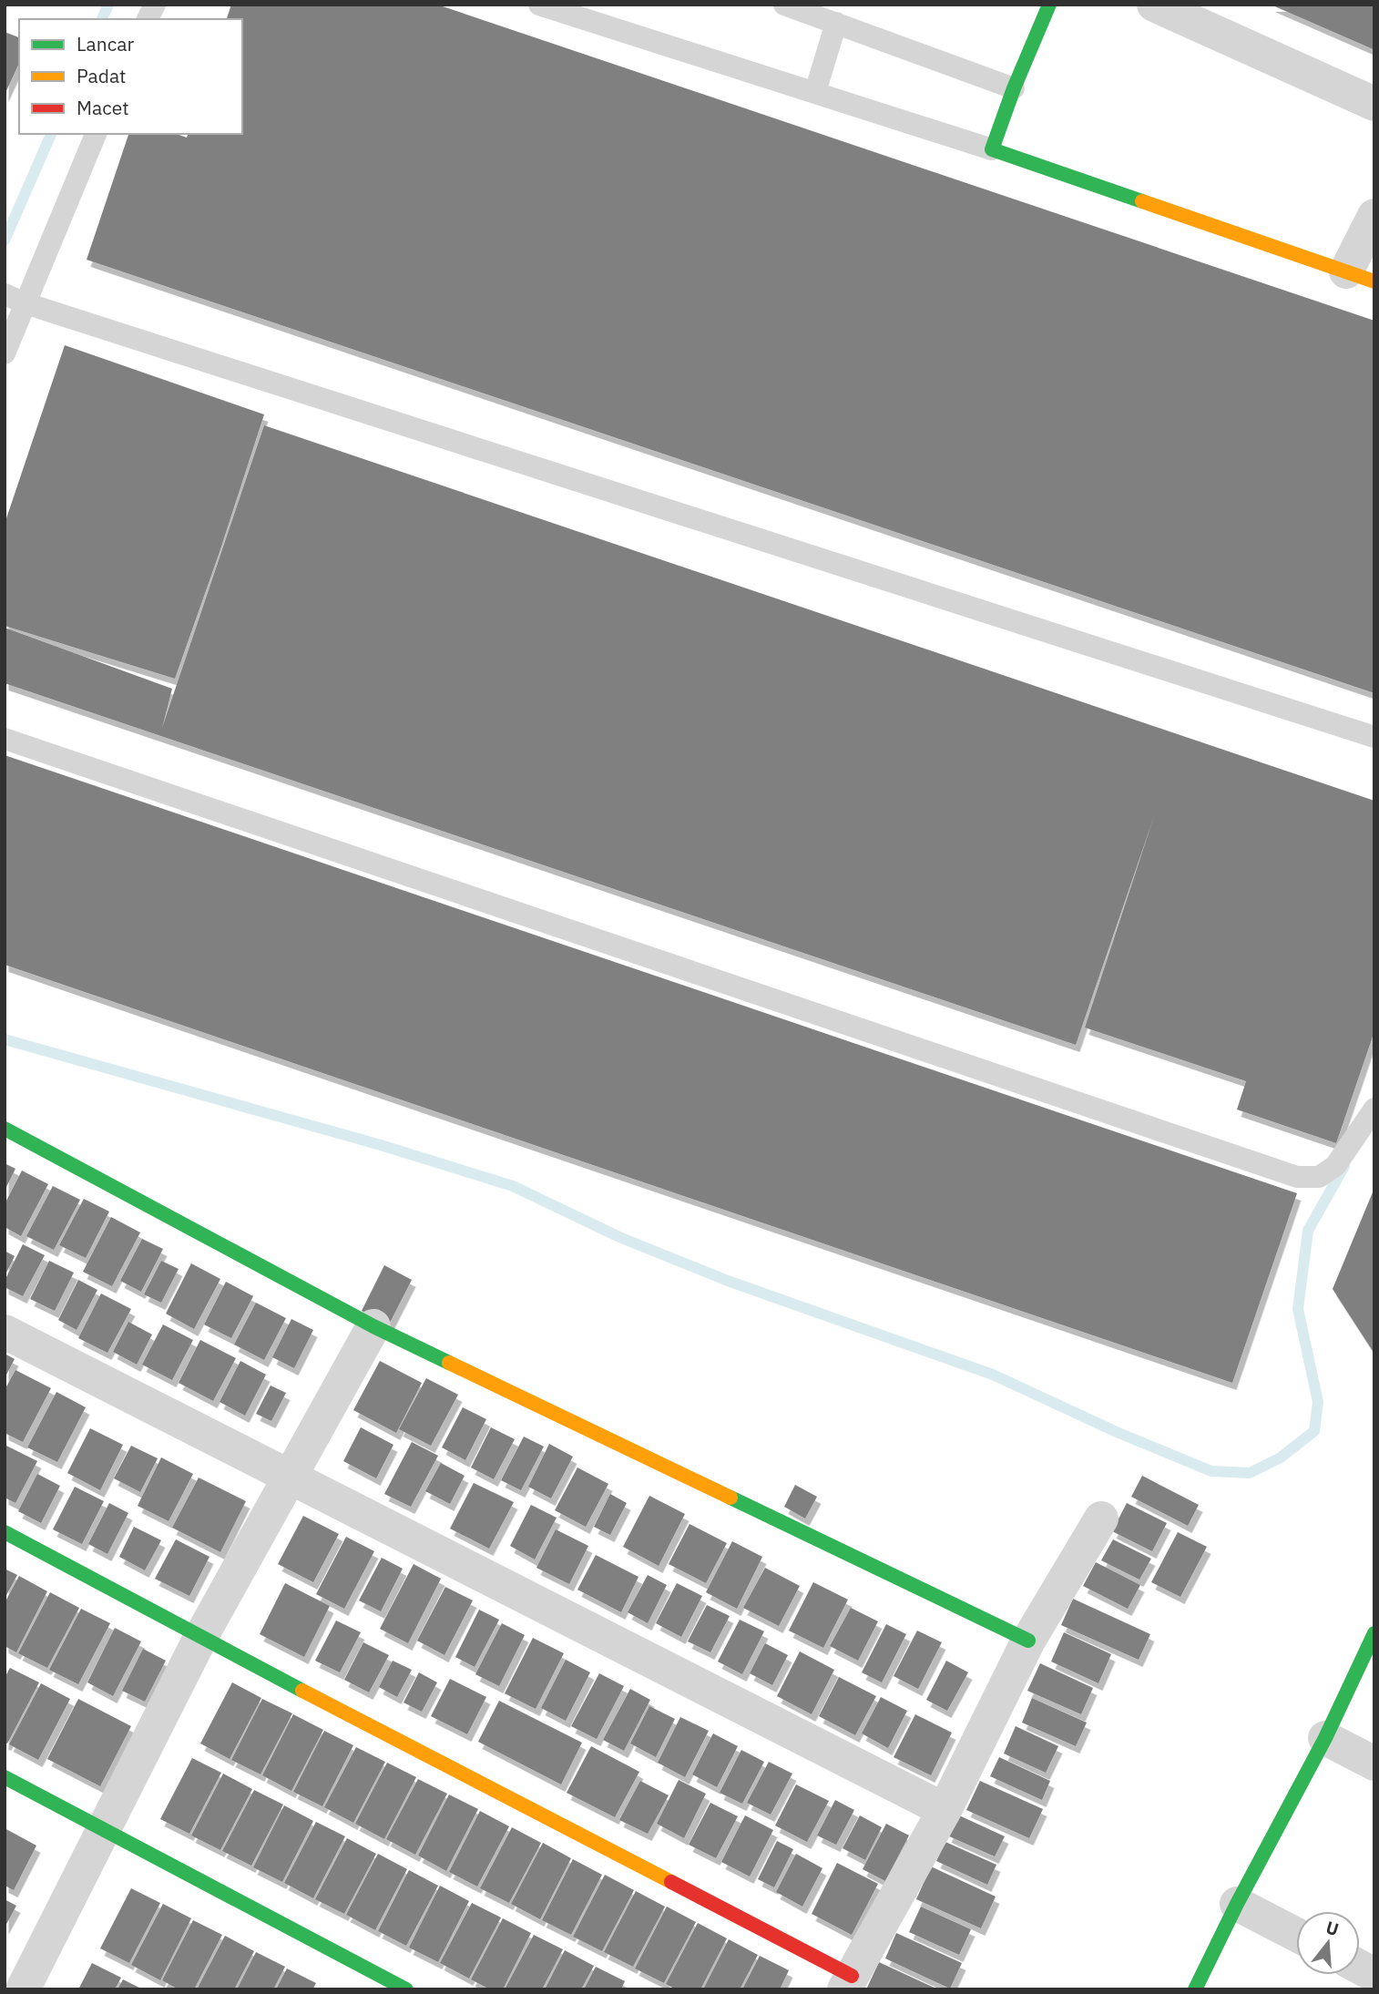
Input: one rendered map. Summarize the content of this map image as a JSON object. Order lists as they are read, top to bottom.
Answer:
{
  "legend": ["Lancar", "Padat", "Macet"],
  "north": "top"
}
